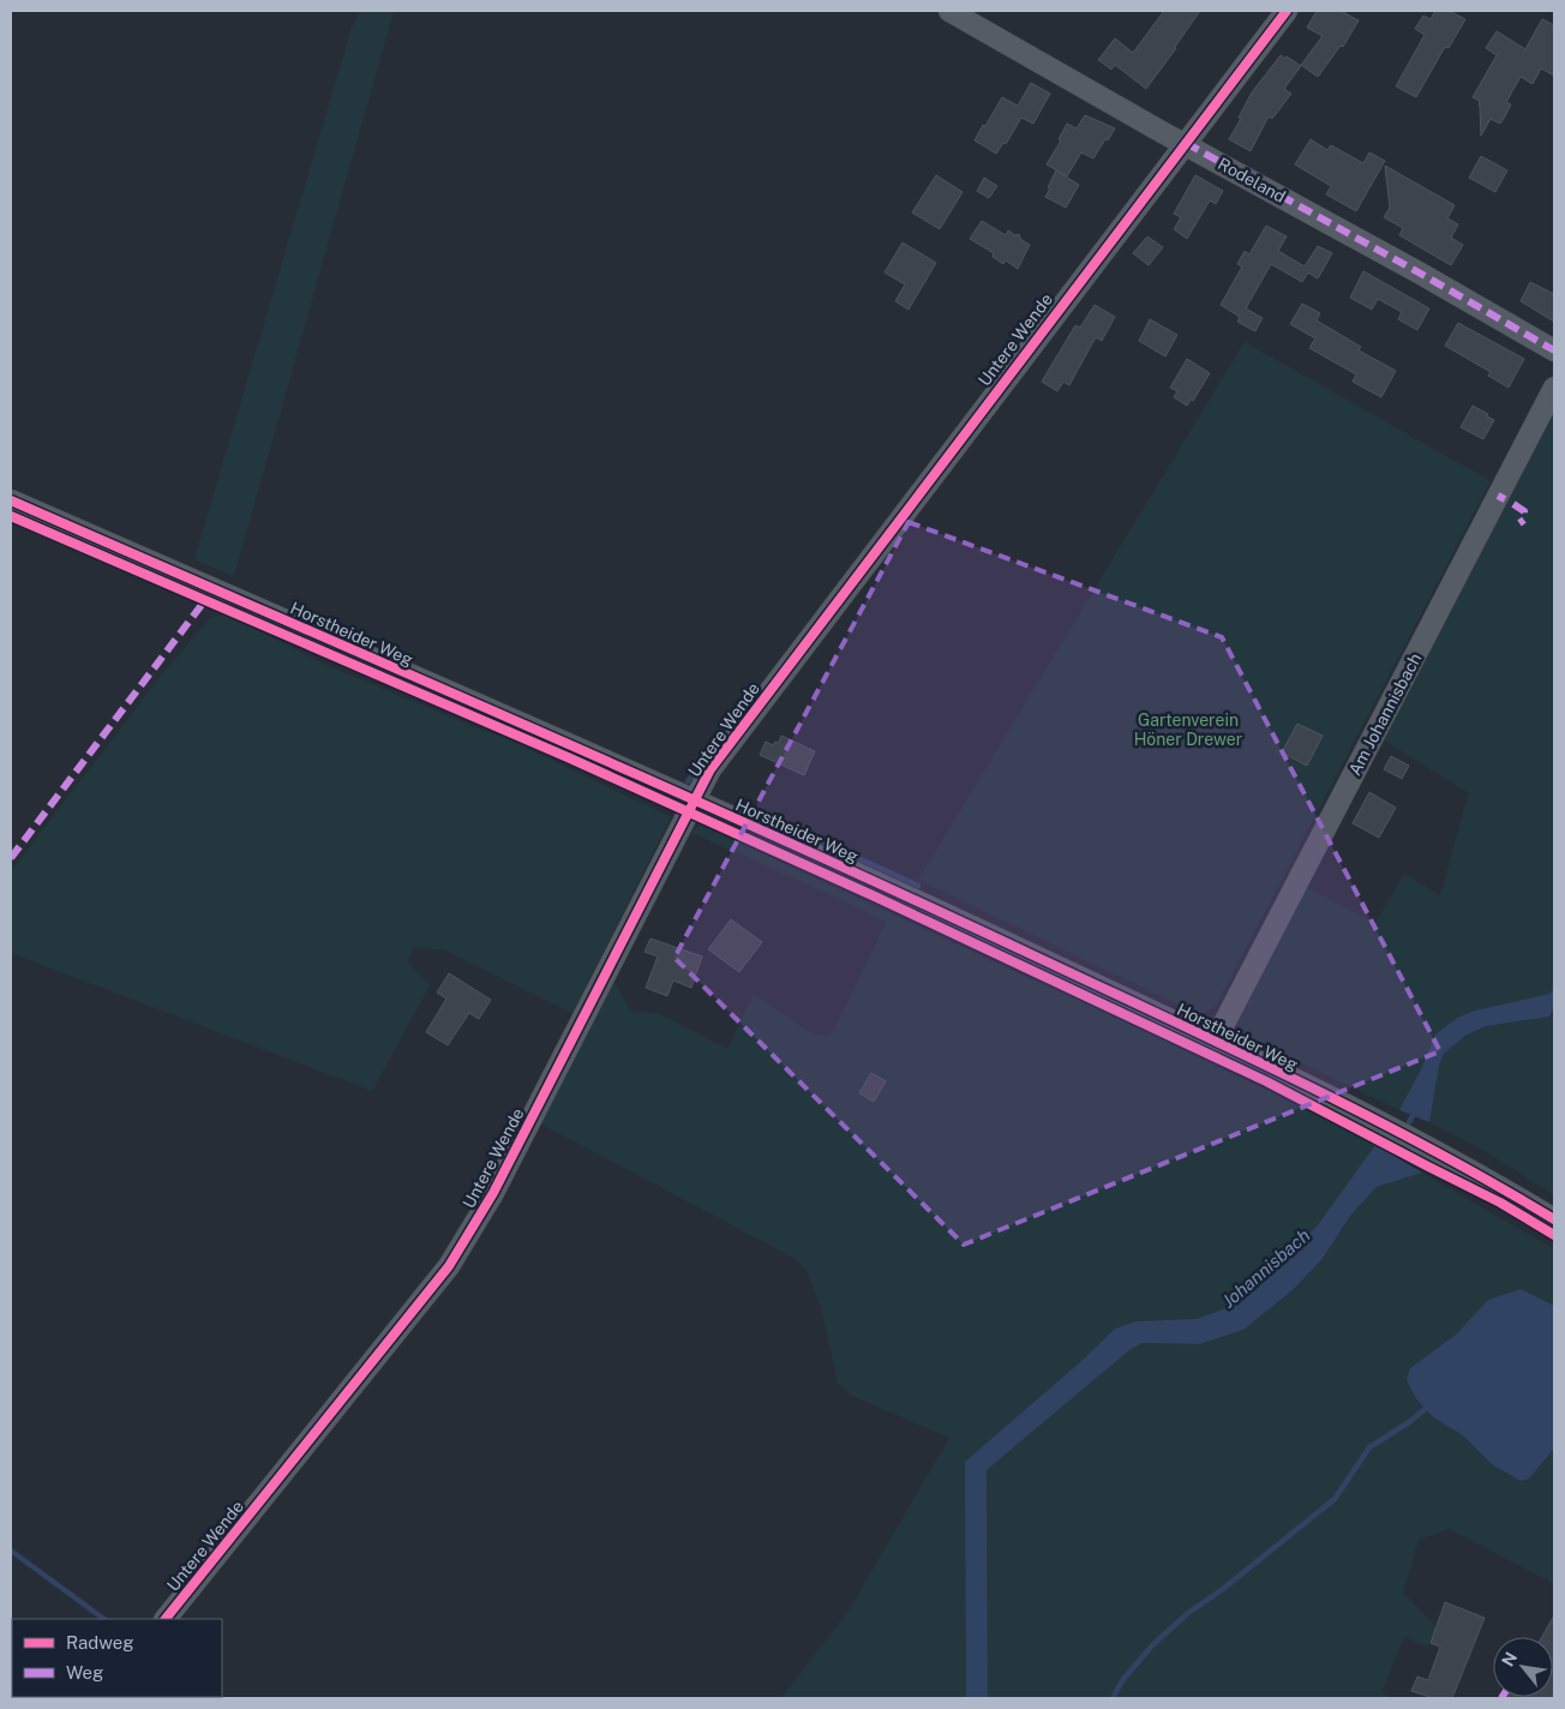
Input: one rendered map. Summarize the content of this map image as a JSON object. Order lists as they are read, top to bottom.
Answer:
{
  "streets": {
    "street": [
      "Rodeland",
      "Untere Wende",
      "Horstheider Weg",
      "Am Johannisbach"
    ]
  },
  "crossings": [
    ["Rodeland", "Untere Wende"],
    ["Untere Wende", "Horstheider Weg"],
    ["Horstheider Weg", "Am Johannisbach"]
  ],
  "water": ["Johannisbach"],
  "parks": ["Gartenverein Höner Drewer"],
  "legend": ["Radweg", "Weg"],
  "north": "top left"
}
